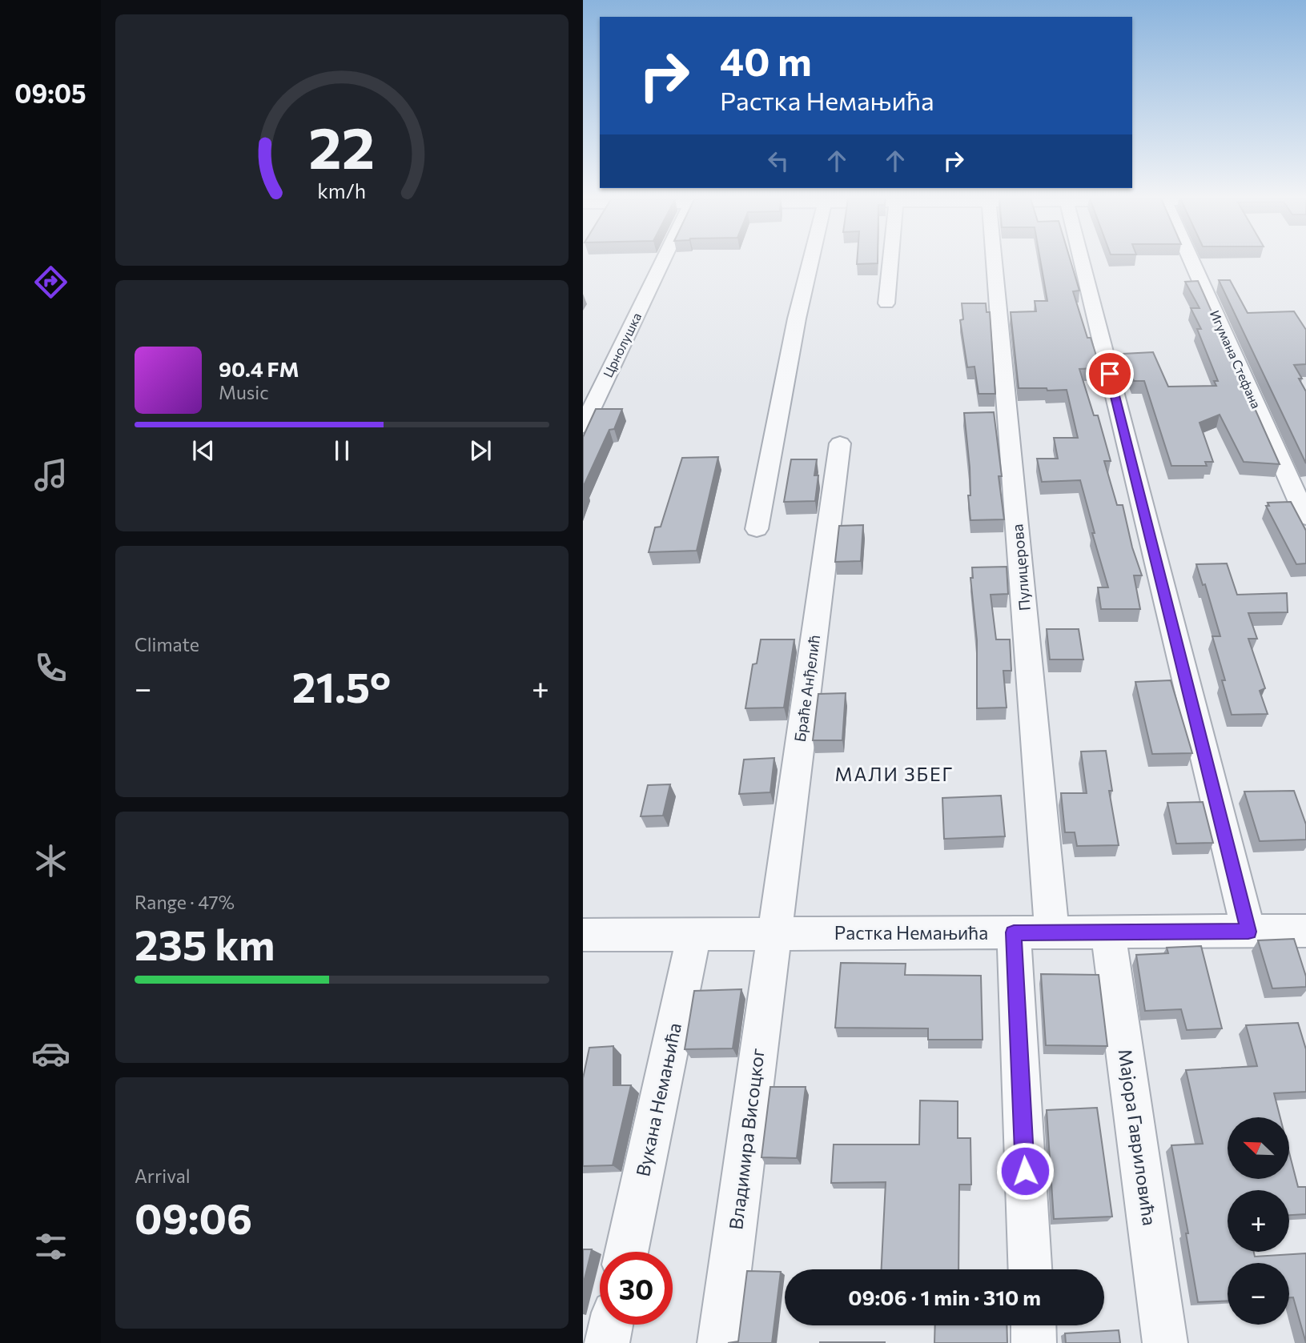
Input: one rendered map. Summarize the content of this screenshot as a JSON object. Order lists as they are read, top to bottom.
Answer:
{
  "streets": {
    "street": [
      "Црнолушка",
      "Игумана Стефана",
      "Пулицерова",
      "Браће Анђелић",
      "Растка Немањића",
      "Вукана Немањића",
      "Мајора Гавриловића",
      "Владимира Висоцког"
    ]
  },
  "crossings": [
    ["Пулицерова", "Растка Немањића"],
    ["Браће Анђелић", "Растка Немањића"],
    ["Браће Анђелић", "Владимира Висоцког"],
    ["Растка Немањића", "Вукана Немањића"],
    ["Растка Немањића", "Мајора Гавриловића"],
    ["Растка Немањића", "Владимира Висоцког"]
  ],
  "districts": ["МАЛИ ЗБЕГ"],
  "north": "top left",
  "page": {
    "tabs": "09:05",
    "turn": ["40 m", "Растка Немањића"],
    "song": ["90.4 FM", "Music"],
    "tile": [
      "Climate",
      ["Range · 47%", "235 km"],
      ["Arrival", "09:06"]
    ],
    "heat": ["−", "21.5°", "+"],
    "map_buttons": ["+", "−"],
    "limit": "30",
    "trip": "09:06 · 1 min · 310 m",
    "gauge": ["22", "km/h"]
  }
}
